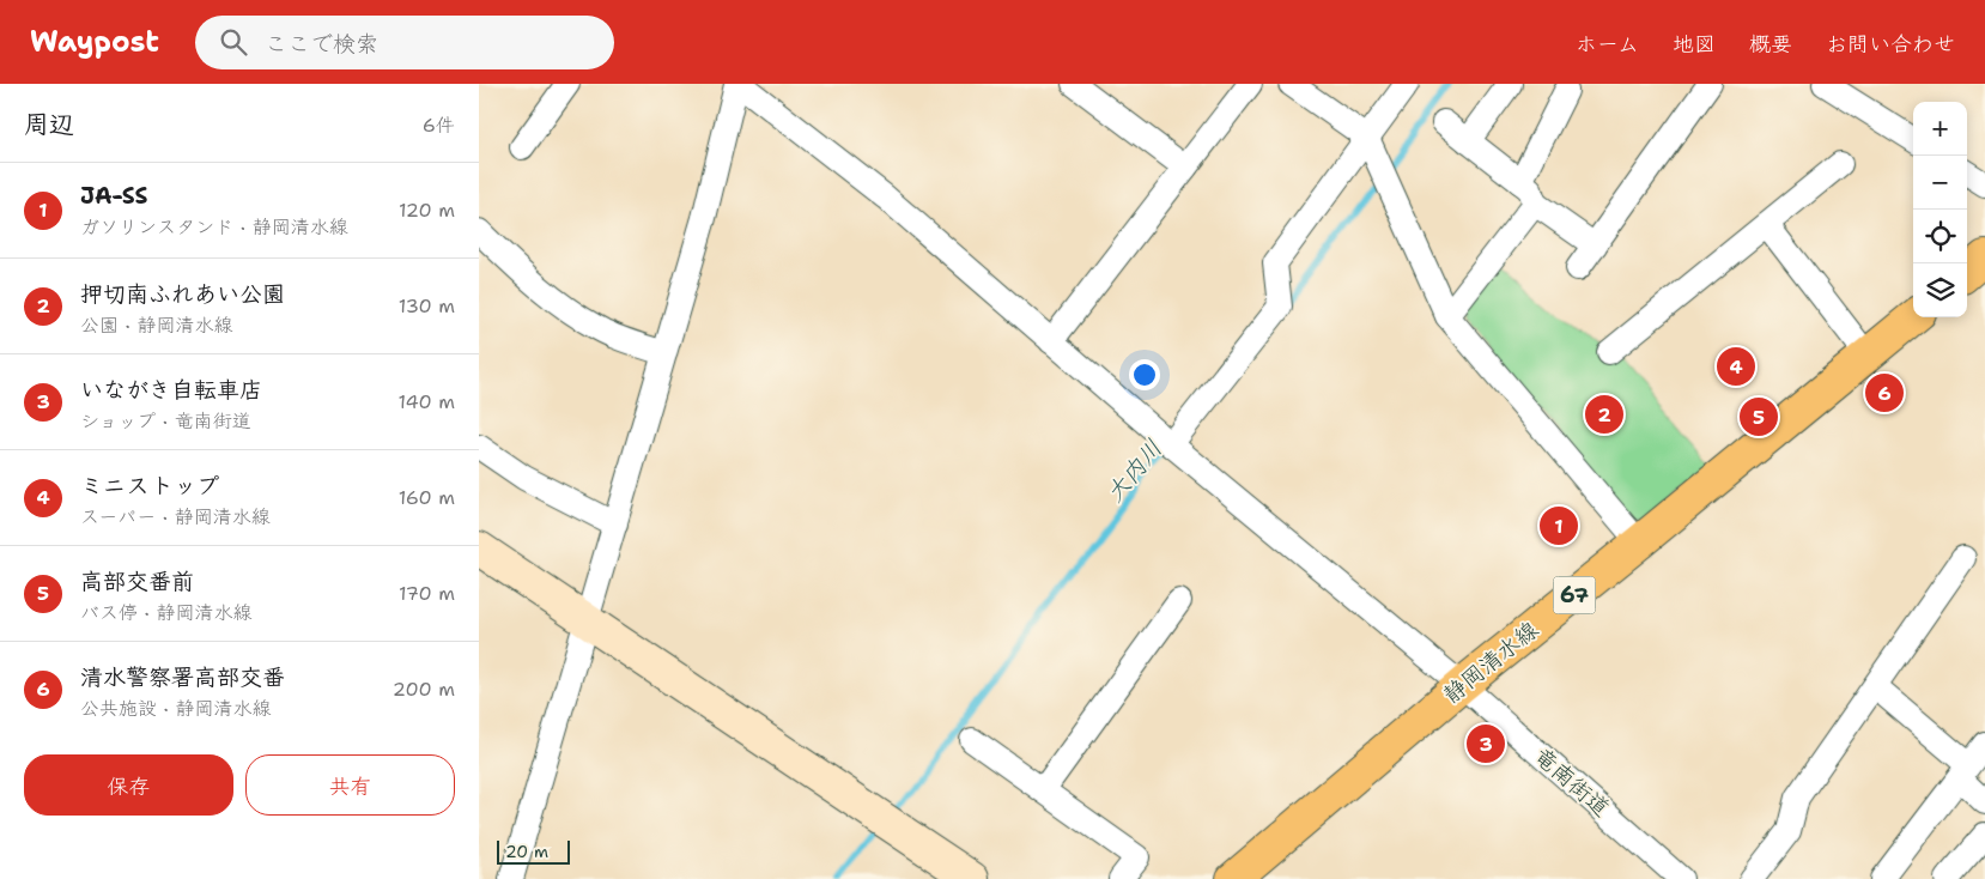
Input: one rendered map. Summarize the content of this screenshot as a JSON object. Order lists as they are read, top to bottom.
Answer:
{
  "streets": {
    "main road": ["67", "静岡清水線"],
    "street": ["竜南街道"]
  },
  "crossings": [
    ["静岡清水線", "竜南街道"]
  ],
  "water": ["大内川"],
  "scale_bar": "20 m",
  "page": {
    "header": "Waypost",
    "search": "ここで検索",
    "nav": [
      "ホーム",
      "地図",
      "概要",
      "お問い合わせ"
    ],
    "heading": ["周辺", "6件"],
    "map_buttons": ["+", "−"],
    "list": [
      {
        "mark": "1",
        "name": "JA-SS",
        "note": "ガソリンスタンド · 静岡清水線",
        "value": "120 m"
      },
      {
        "mark": "2",
        "name": "押切南ふれあい公園",
        "note": "公園 · 静岡清水線",
        "value": "130 m"
      },
      {
        "mark": "3",
        "name": "いながき自転車店",
        "note": "ショップ · 竜南街道",
        "value": "140 m"
      },
      {
        "mark": "4",
        "name": "ミニストップ",
        "note": "スーパー · 静岡清水線",
        "value": "160 m"
      },
      {
        "mark": "5",
        "name": "高部交番前",
        "note": "バス停 · 静岡清水線",
        "value": "170 m"
      },
      {
        "mark": "6",
        "name": "清水警察署高部交番",
        "note": "公共施設 · 静岡清水線",
        "value": "200 m"
      }
    ],
    "pins": [
      "4",
      "6",
      "2",
      "5",
      "1",
      "3"
    ],
    "buttons": ["保存", "共有"],
    "scale": "20 m"
  }
}
